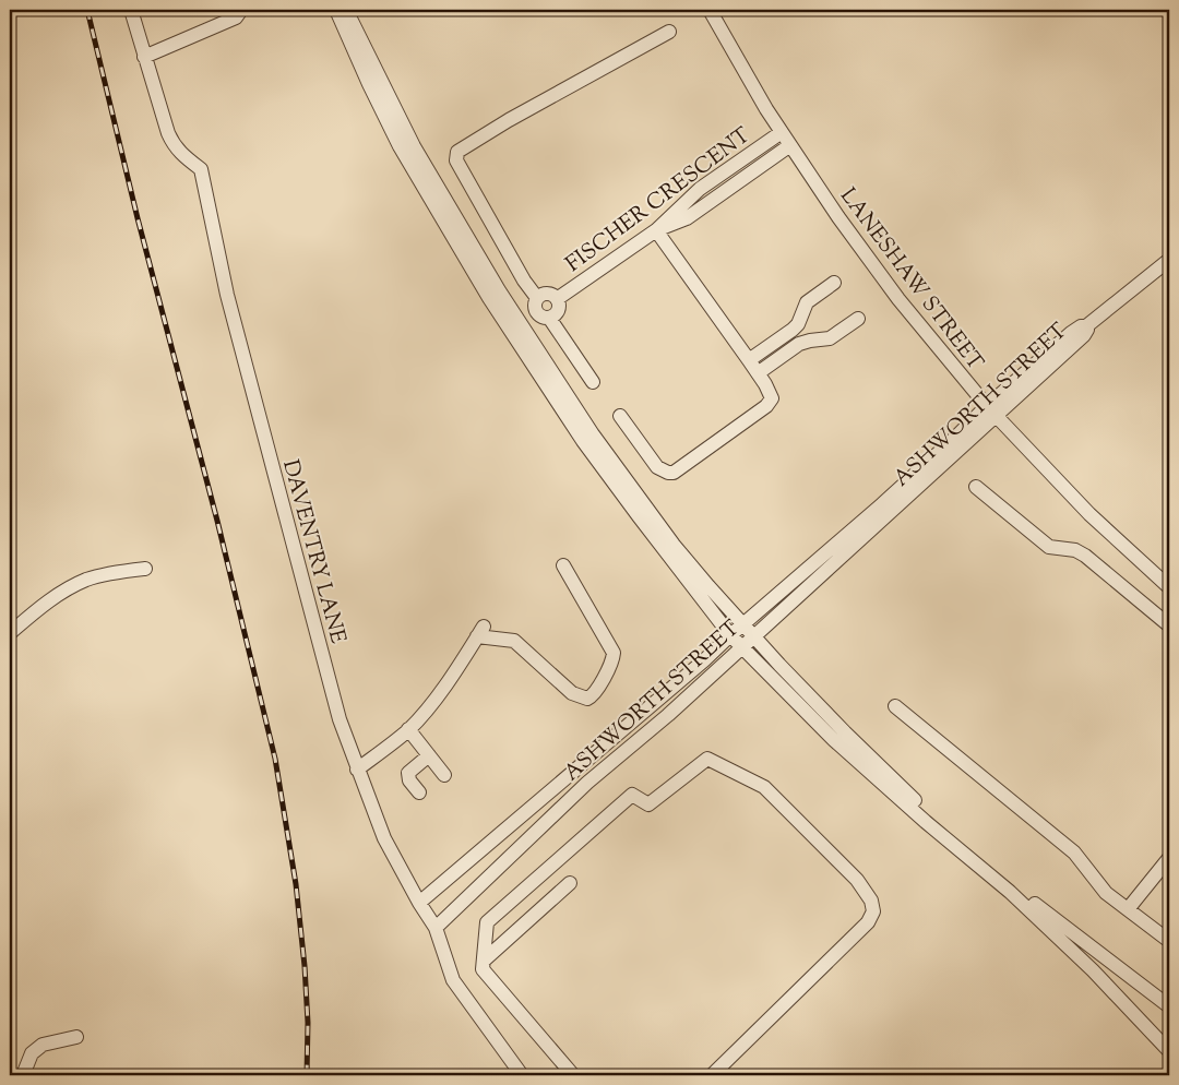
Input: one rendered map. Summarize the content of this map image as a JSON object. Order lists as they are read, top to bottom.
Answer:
{
  "streets": {
    "street": [
      "FISCHER CRESCENT",
      "LANESHAW STREET",
      "ASHWORTH STREET",
      "DAVENTRY LANE"
    ]
  },
  "crossings": [
    ["FISCHER CRESCENT", "LANESHAW STREET"],
    ["LANESHAW STREET", "ASHWORTH STREET"],
    ["ASHWORTH STREET", "DAVENTRY LANE"]
  ]
}
